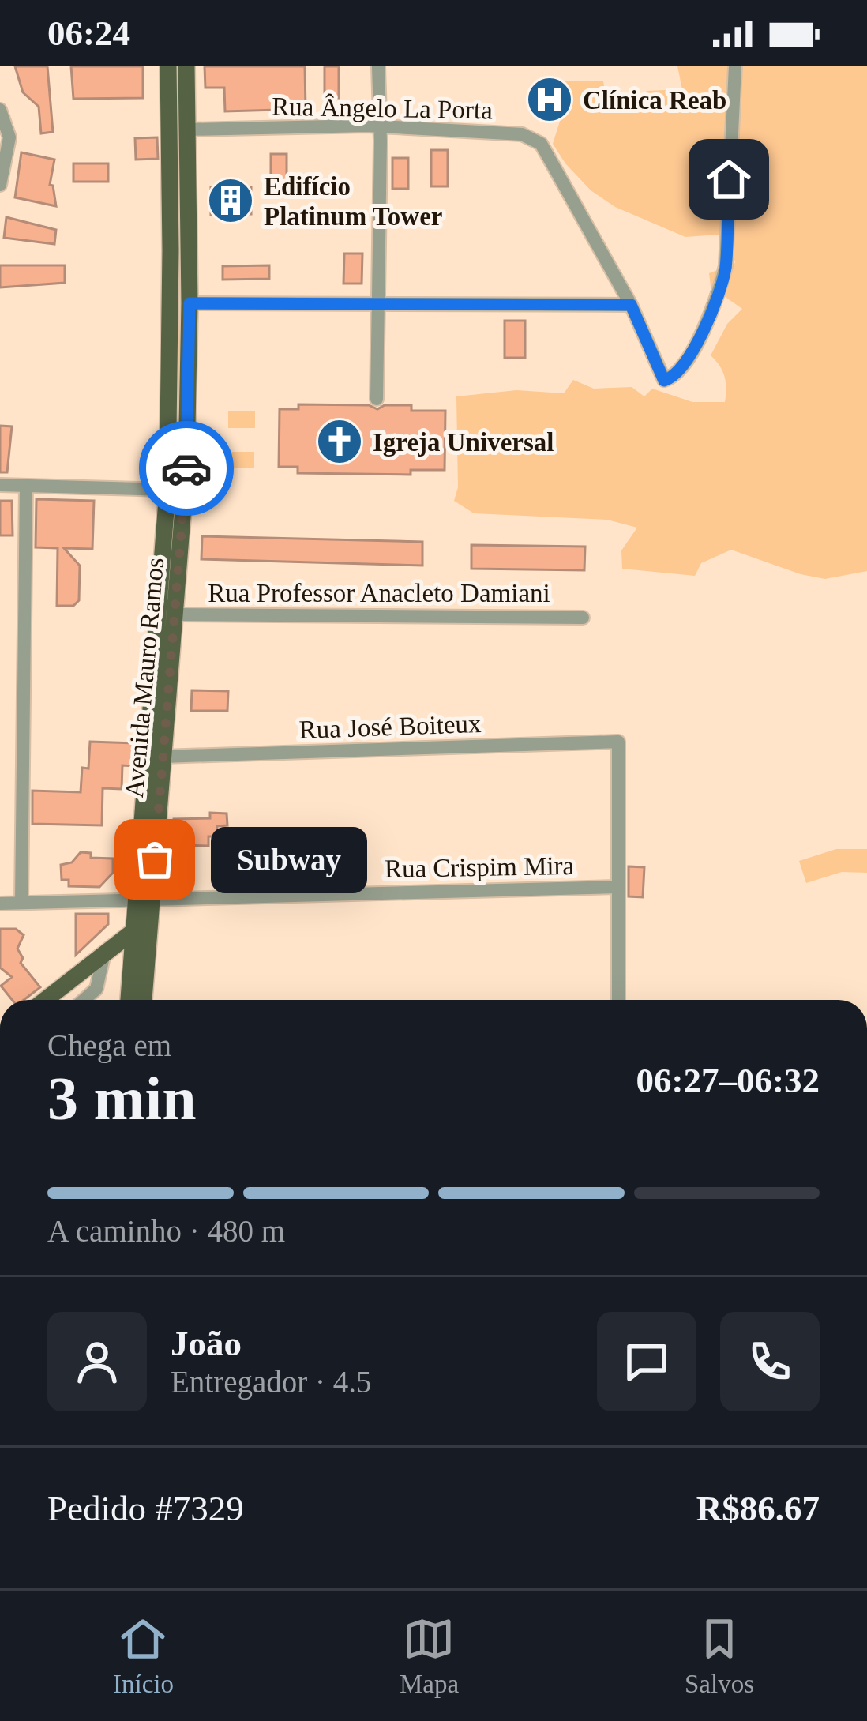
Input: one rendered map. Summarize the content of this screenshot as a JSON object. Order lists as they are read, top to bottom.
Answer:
{
  "streets": {
    "main road": ["Avenida Mauro Ramos"],
    "street": [
      "Rua Ângelo La Porta",
      "Rua Professor Anacleto Damiani",
      "Rua José Boiteux",
      "Rua Crispim Mira"
    ]
  },
  "crossings": [
    ["Rua Ângelo La Porta", "Avenida Mauro Ramos"],
    ["Rua Professor Anacleto Damiani", "Avenida Mauro Ramos"],
    ["Avenida Mauro Ramos", "Rua José Boiteux"],
    ["Avenida Mauro Ramos", "Rua Crispim Mira"],
    ["Rua José Boiteux", "Rua Crispim Mira"]
  ],
  "places": {
    "hospital": ["Clínica Reab"],
    "building": ["Edifício Platinum Tower"],
    "church": ["Igreja Universal"],
    "other": ["Subway"]
  },
  "page": {
    "status": "06:24",
    "bubble": "Subway",
    "heading": ["3 min", "Chega em", "06:27–06:32"],
    "panel": [
      "João",
      "Entregador · 4.5",
      "Pedido #7329",
      "R$86.67"
    ],
    "bar": "A caminho · 480 m",
    "tabs": ["Início", "Mapa", "Salvos"]
  }
}
